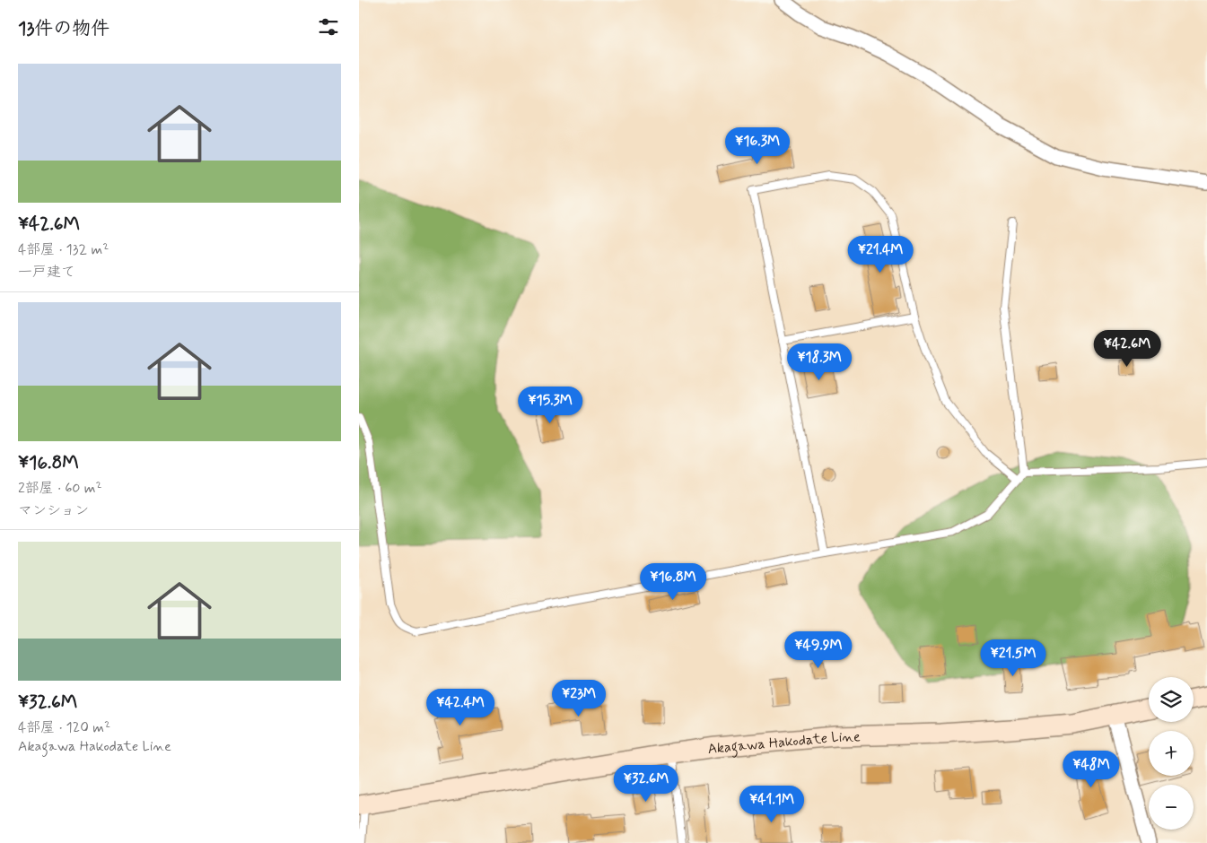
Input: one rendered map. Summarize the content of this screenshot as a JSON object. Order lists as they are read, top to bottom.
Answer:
{
  "streets": {
    "main road": ["Akagawa Hakodate Line"]
  },
  "page": {
    "heading": "13件の物件",
    "list": [
      {
        "name": "¥42.6M",
        "note": "4部屋 · 132 m² · 一戸建て"
      },
      {
        "name": "¥16.8M",
        "note": "2部屋 · 60 m² · マンション"
      },
      {
        "name": "¥32.6M",
        "note": "4部屋 · 120 m² · Akagawa Hakodate Line"
      }
    ],
    "price": [
      "¥16.3M",
      "¥21.4M",
      "¥42.6M",
      "¥18.3M",
      "¥15.3M",
      "¥16.8M",
      "¥49.9M",
      "¥21.5M",
      "¥23M",
      "¥42.4M",
      "¥48M",
      "¥32.6M",
      "¥41.1M"
    ],
    "map_buttons": ["+", "−"]
  }
}
